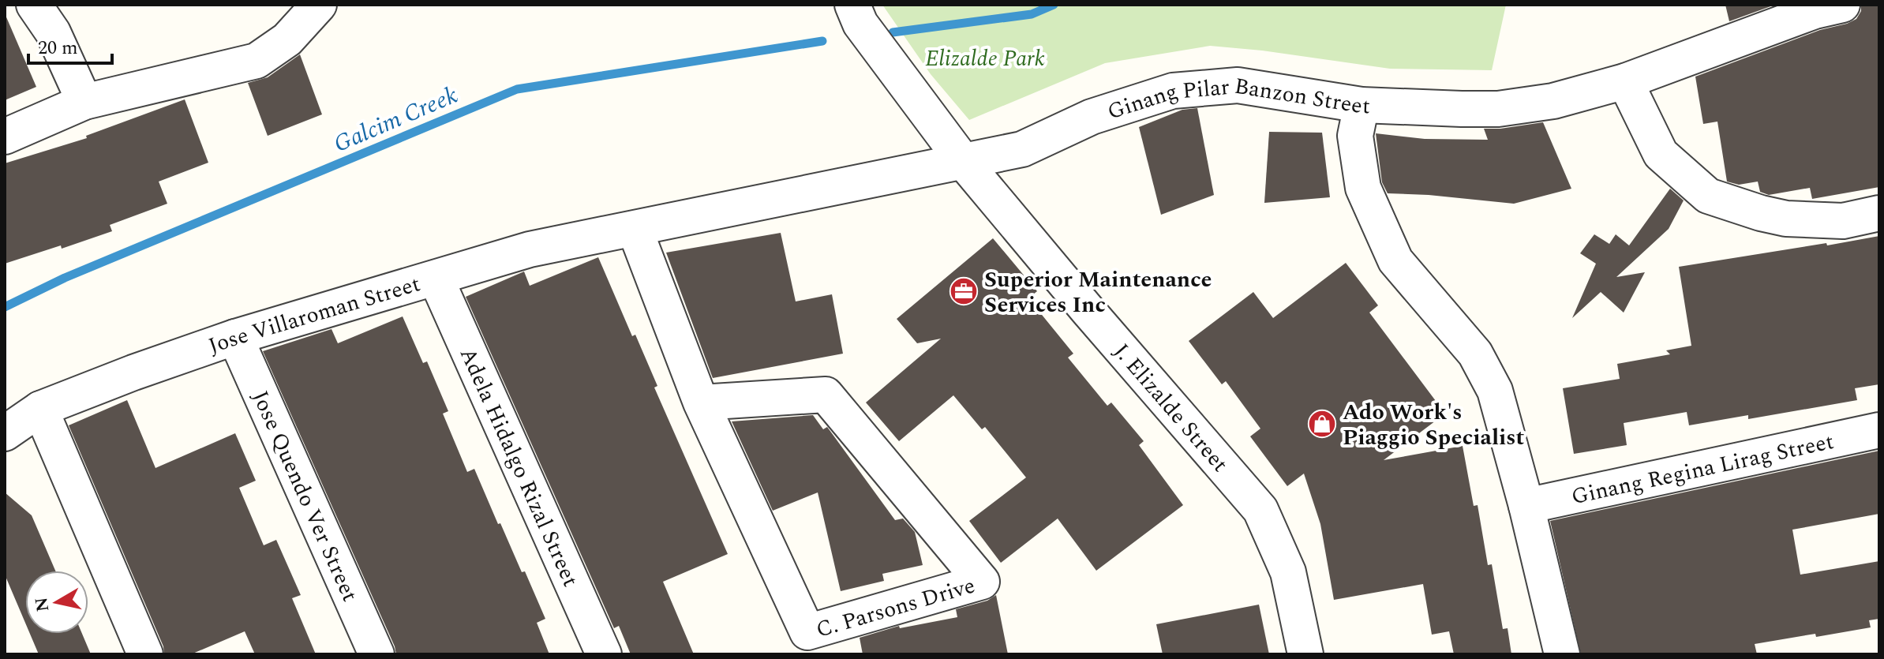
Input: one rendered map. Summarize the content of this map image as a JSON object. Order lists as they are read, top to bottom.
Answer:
{
  "streets": {
    "street": [
      "Ginang Pilar Banzon Street",
      "Jose Villaroman Street",
      "J. Elizalde Street",
      "Adela Hidalgo Rizal Street",
      "Ginang Regina Lirag Street",
      "Jose Quendo Ver Street",
      "C. Parsons Drive"
    ]
  },
  "crossings": [
    ["Ginang Pilar Banzon Street", "Jose Villaroman Street"],
    ["Ginang Pilar Banzon Street", "J. Elizalde Street"],
    ["Ginang Pilar Banzon Street", "C. Parsons Drive"],
    ["Jose Villaroman Street", "Adela Hidalgo Rizal Street"],
    ["Jose Villaroman Street", "Jose Quendo Ver Street"],
    ["Jose Villaroman Street", "C. Parsons Drive"]
  ],
  "water": ["Galcim Creek"],
  "parks": ["Elizalde Park"],
  "places": {
    "office": ["Superior Maintenance Services Inc"],
    "shop": ["Ado Work's Piaggio Specialist"]
  },
  "scale_bar": "20 m",
  "north": "left"
}
